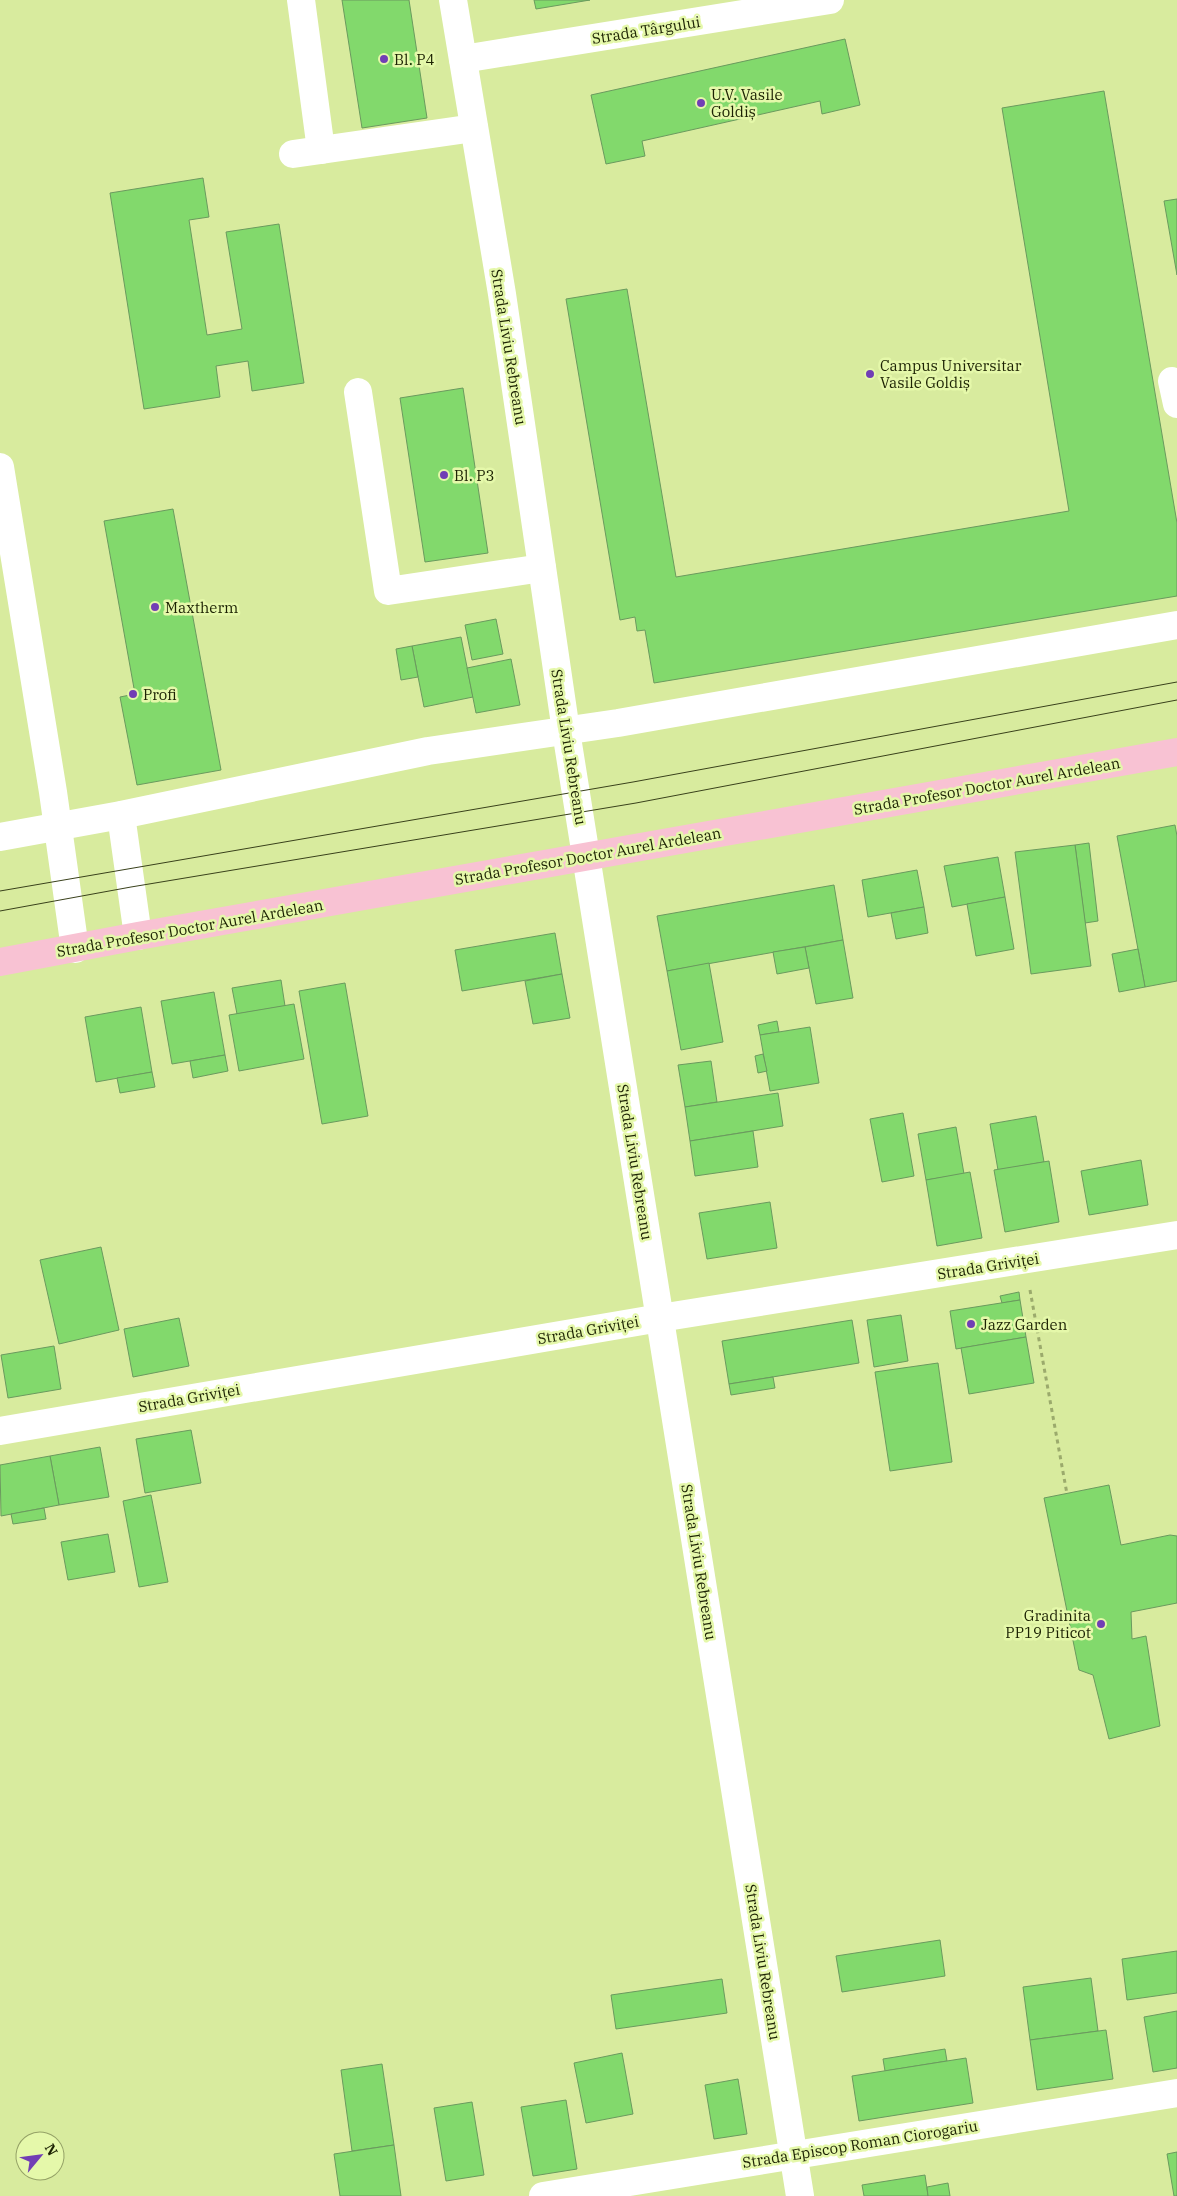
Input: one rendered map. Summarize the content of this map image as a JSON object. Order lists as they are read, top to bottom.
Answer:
{
  "streets": {
    "main road": ["Strada Profesor Doctor Aurel Ardelean"],
    "street": [
      "Strada Târgului",
      "Strada Liviu Rebreanu",
      "Strada Griviței",
      "Strada Episcop Roman Ciorogariu"
    ]
  },
  "crossings": [
    ["Strada Târgului", "Strada Liviu Rebreanu"],
    ["Strada Liviu Rebreanu", "Strada Profesor Doctor Aurel Ardelean"],
    ["Strada Liviu Rebreanu", "Strada Griviței"],
    ["Strada Liviu Rebreanu", "Strada Episcop Roman Ciorogariu"]
  ],
  "places": [
    "Bl. P4",
    "U.V. Vasile Goldiș",
    "Campus Universitar Vasile Goldiș",
    "Bl. P3",
    "Maxtherm",
    "Profi",
    "Jazz Garden",
    "Gradinita PP19 Piticot"
  ],
  "north": "top right"
}
